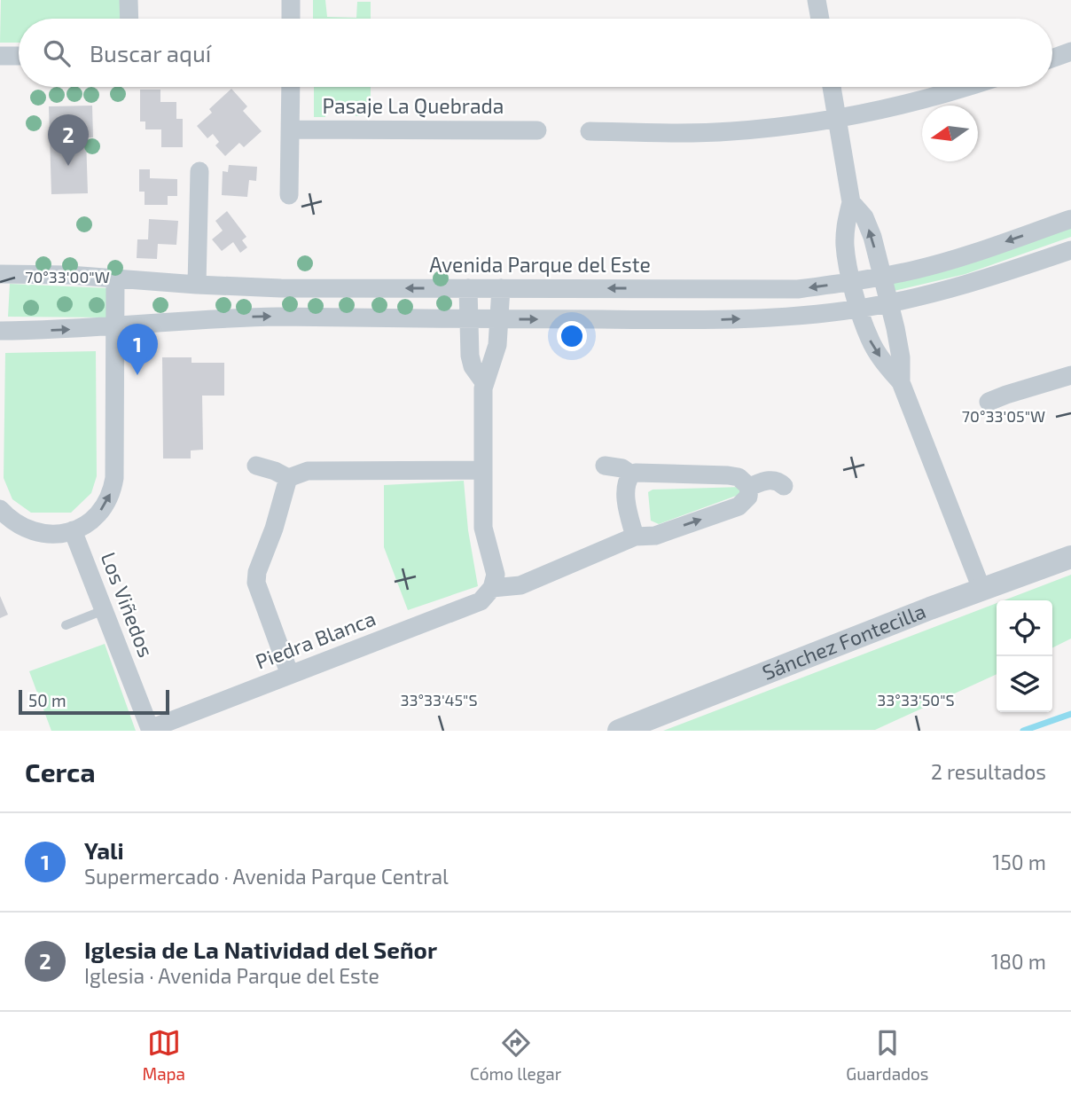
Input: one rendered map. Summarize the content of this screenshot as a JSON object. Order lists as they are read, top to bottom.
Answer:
{
  "streets": {
    "street": [
      "Pasaje La Quebrada",
      "Avenida Parque del Este",
      "Los Viñedos",
      "Piedra Blanca",
      "Sánchez Fontecilla"
    ]
  },
  "crossings": [
    ["Los Viñedos", "Piedra Blanca"]
  ],
  "scale_bar": "50 m",
  "north": "left",
  "page": {
    "search": "Buscar aquí",
    "pins": ["2", "1"],
    "scale": "50 m",
    "heading": ["Cerca", "2 resultados"],
    "list": [
      {
        "mark": "1",
        "name": "Yali",
        "note": "Supermercado · Avenida Parque Central",
        "value": "150 m"
      },
      {
        "mark": "2",
        "name": "Iglesia de La Natividad del Señor",
        "note": "Iglesia · Avenida Parque del Este",
        "value": "180 m"
      }
    ],
    "nav": ["Mapa", "Cómo llegar", "Guardados"]
  },
  "coordinates": [
    "70°33'00\"W",
    "70°33'05\"W",
    "33°33'45\"S",
    "33°33'50\"S"
  ]
}
